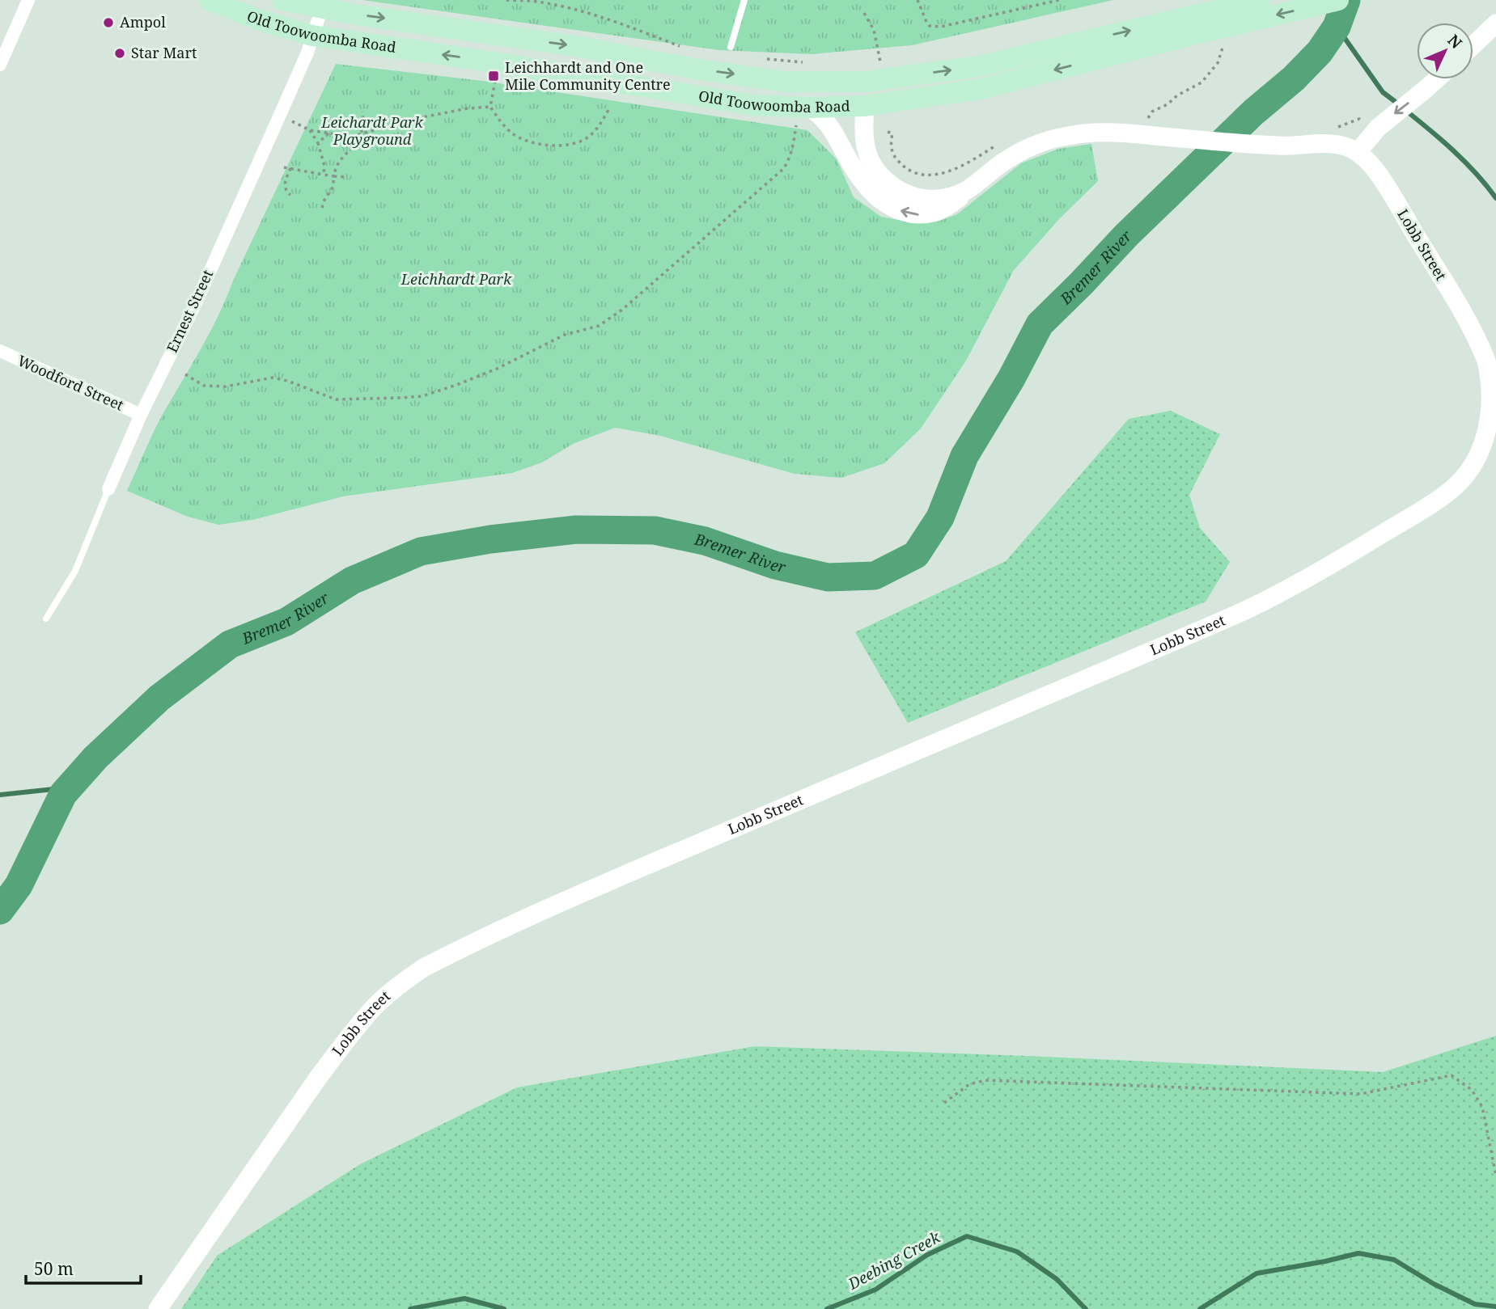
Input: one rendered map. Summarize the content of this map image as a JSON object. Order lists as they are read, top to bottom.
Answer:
{
  "streets": {
    "main road": ["Old Toowoomba Road", "Lobb Street"],
    "street": ["Ernest Street", "Woodford Street"]
  },
  "crossings": [
    ["Old Toowoomba Road", "Lobb Street"],
    ["Old Toowoomba Road", "Ernest Street"],
    ["Ernest Street", "Woodford Street"]
  ],
  "water": ["Bremer River", "Deebing Creek"],
  "parks": ["Leichardt Park Playground", "Leichhardt Park"],
  "places": {
    "other": ["Ampol", "Star Mart"],
    "transit": ["Leichhardt and One Mile Community Centre"]
  },
  "scale_bar": "50 m",
  "north": "top right"
}
